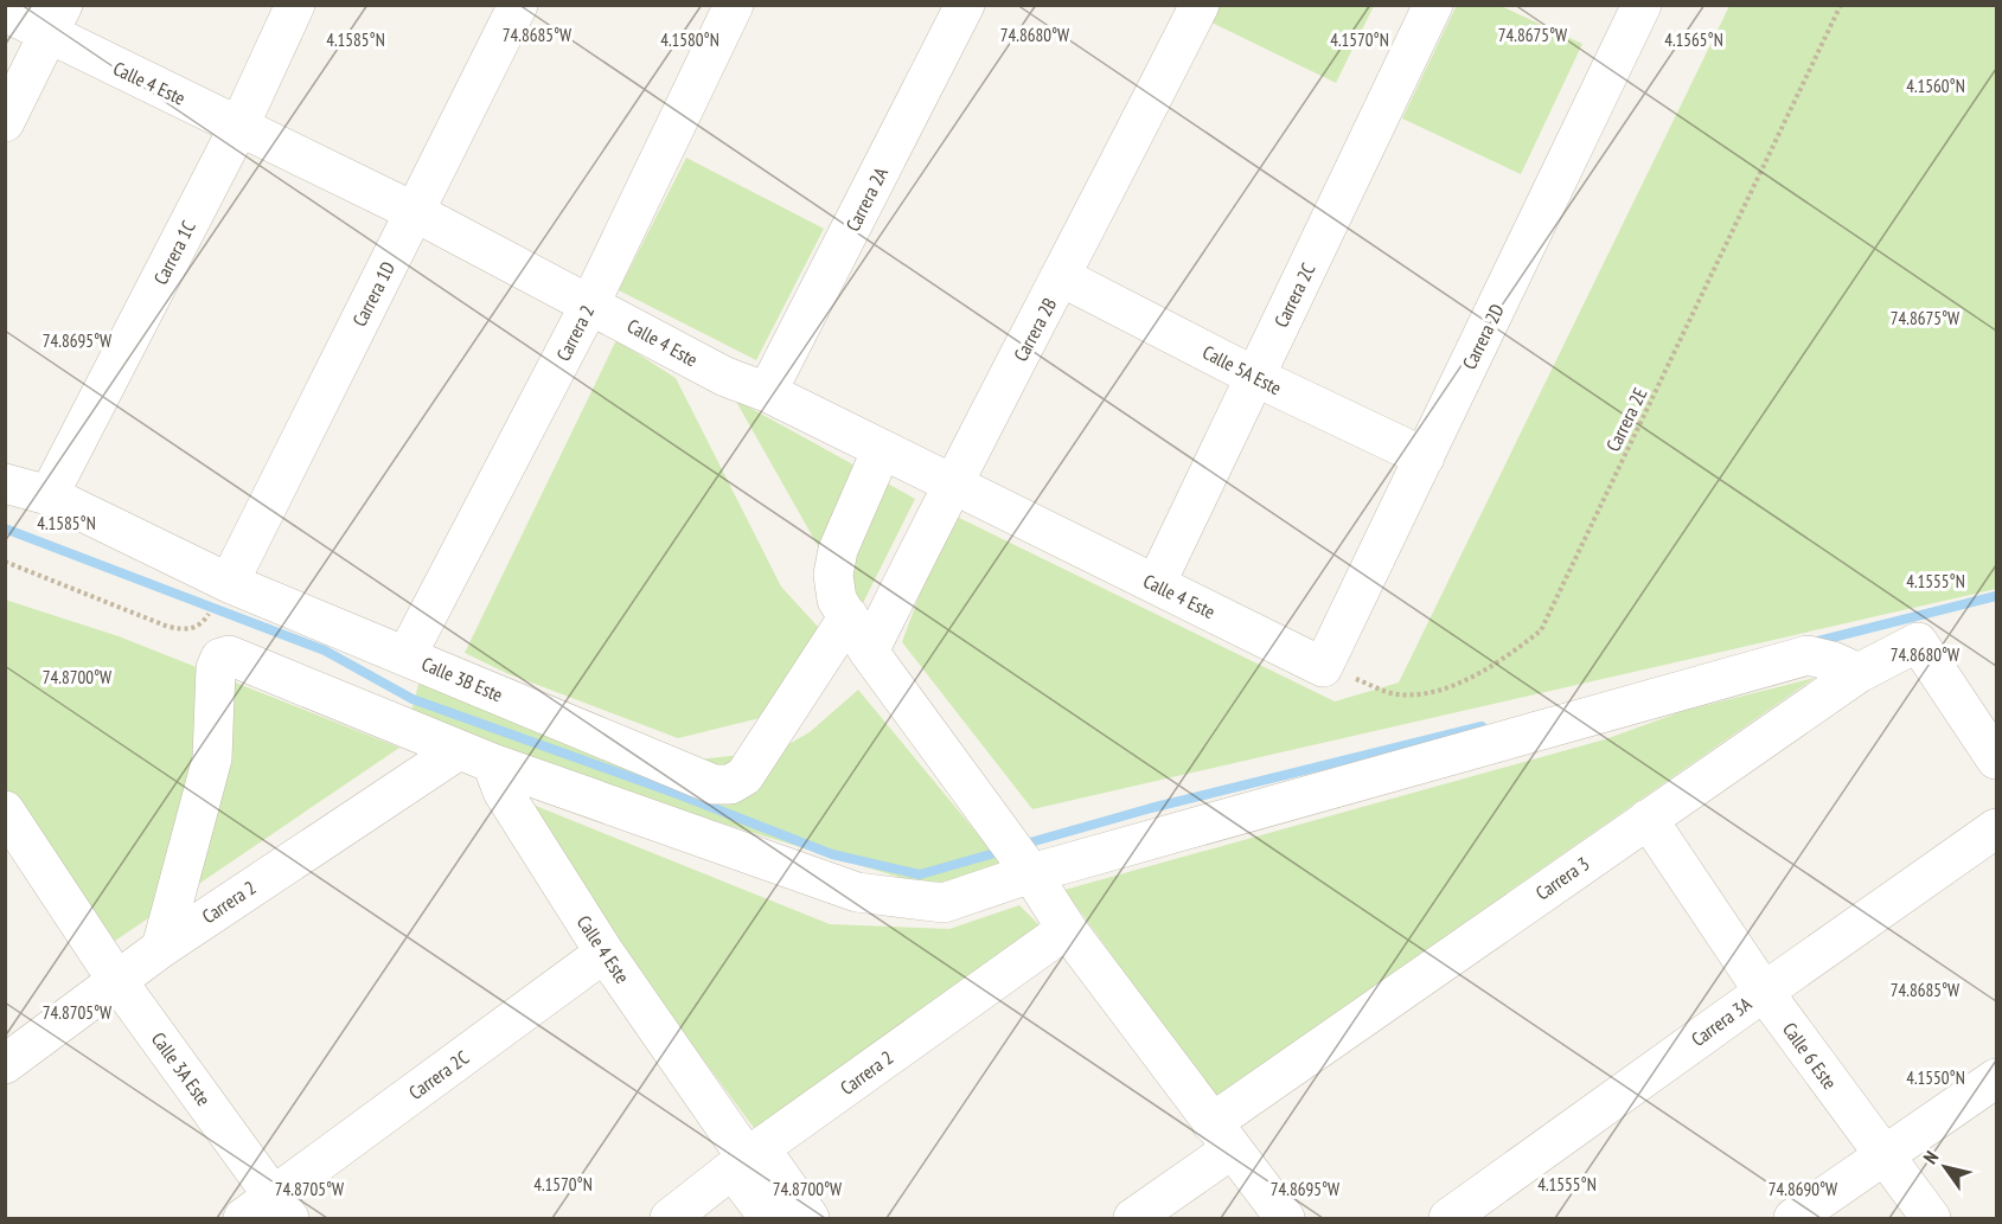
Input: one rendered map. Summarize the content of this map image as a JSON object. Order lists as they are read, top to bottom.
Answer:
{
  "streets": {
    "street": [
      "Calle 4 Este",
      "Carrera 2A",
      "Carrera 1C",
      "Carrera 1D",
      "Carrera 2C",
      "Carrera 2B",
      "Carrera 2",
      "Carrera 2D",
      "Calle 5A Este",
      "Calle 3B Este",
      "Carrera 3",
      "Carrera 3A",
      "Calle 6 Este",
      "Calle 3A Este"
    ],
    "path": ["Carrera 2E"]
  },
  "crossings": [
    ["Calle 4 Este", "Carrera 2A"],
    ["Calle 4 Este", "Carrera 1C"],
    ["Calle 4 Este", "Carrera 1D"],
    ["Calle 4 Este", "Carrera 2C"],
    ["Calle 4 Este", "Carrera 2B"],
    ["Calle 4 Este", "Carrera 2"],
    ["Calle 4 Este", "Carrera 2D"],
    ["Calle 4 Este", "Carrera 2E"],
    ["Carrera 1C", "Calle 3B Este"],
    ["Carrera 1D", "Calle 3B Este"],
    ["Carrera 2C", "Calle 5A Este"],
    ["Carrera 2C", "Calle 3A Este"],
    ["Carrera 2B", "Calle 5A Este"],
    ["Carrera 2", "Calle 3B Este"],
    ["Carrera 2", "Calle 3A Este"],
    ["Carrera 2D", "Calle 5A Este"],
    ["Carrera 2D", "Carrera 2E"],
    ["Carrera 3", "Calle 6 Este"],
    ["Carrera 3A", "Calle 6 Este"]
  ],
  "north": "top left",
  "coordinates": [
    "74.8685°W",
    "74.8680°W",
    "74.8675°W",
    "4.1585°N",
    "4.1580°N",
    "4.1570°N",
    "4.1565°N",
    "4.1560°N",
    "74.8695°W",
    "4.1555°N",
    "74.8700°W",
    "74.8705°W",
    "4.1550°N",
    "74.8690°W"
  ]
}
